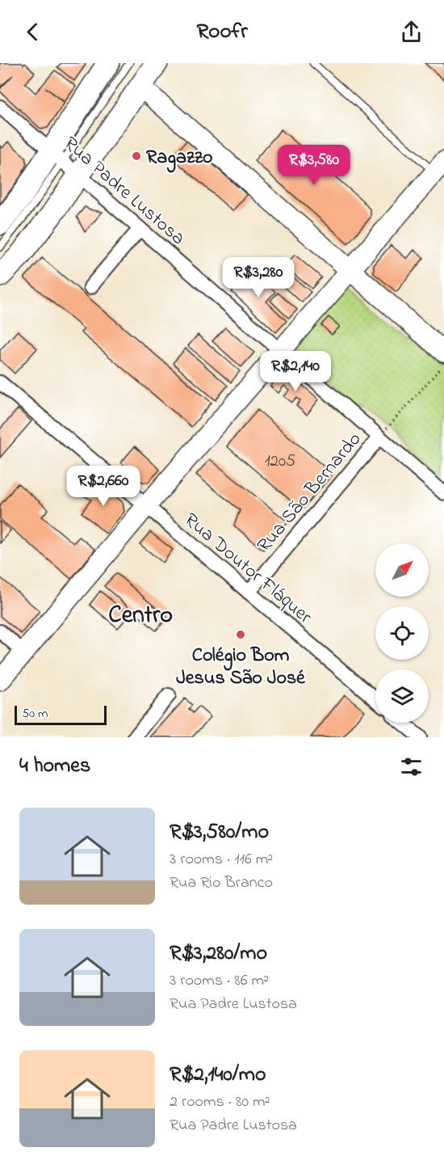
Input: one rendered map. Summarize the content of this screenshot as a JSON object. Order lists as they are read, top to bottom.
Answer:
{
  "streets": {
    "street": ["Rua Padre Lustosa", "Rua São Bernardo", "Rua Doutor Fláquer"]
  },
  "crossings": [
    ["Rua Padre Lustosa", "Rua São Bernardo"],
    ["Rua São Bernardo", "Rua Doutor Fláquer"]
  ],
  "districts": ["Centro"],
  "places": ["Ragazzo", "Colégio Bom Jesus São José"],
  "house_numbers": ["1205"],
  "scale_bar": "50 m",
  "north": "top right",
  "page": {
    "header": "Roofr",
    "price": [
      "R$3,580",
      "R$3,280",
      "R$2,140",
      "R$2,660"
    ],
    "scale": "50 m",
    "heading": "4 homes",
    "list": [
      {
        "name": "R$3,580/mo",
        "note": "3 rooms · 116 m² · Rua Rio Branco"
      },
      {
        "name": "R$3,280/mo",
        "note": "3 rooms · 86 m² · Rua Padre Lustosa"
      },
      {
        "name": "R$2,140/mo",
        "note": "2 rooms · 80 m² · Rua Padre Lustosa"
      }
    ]
  }
}
